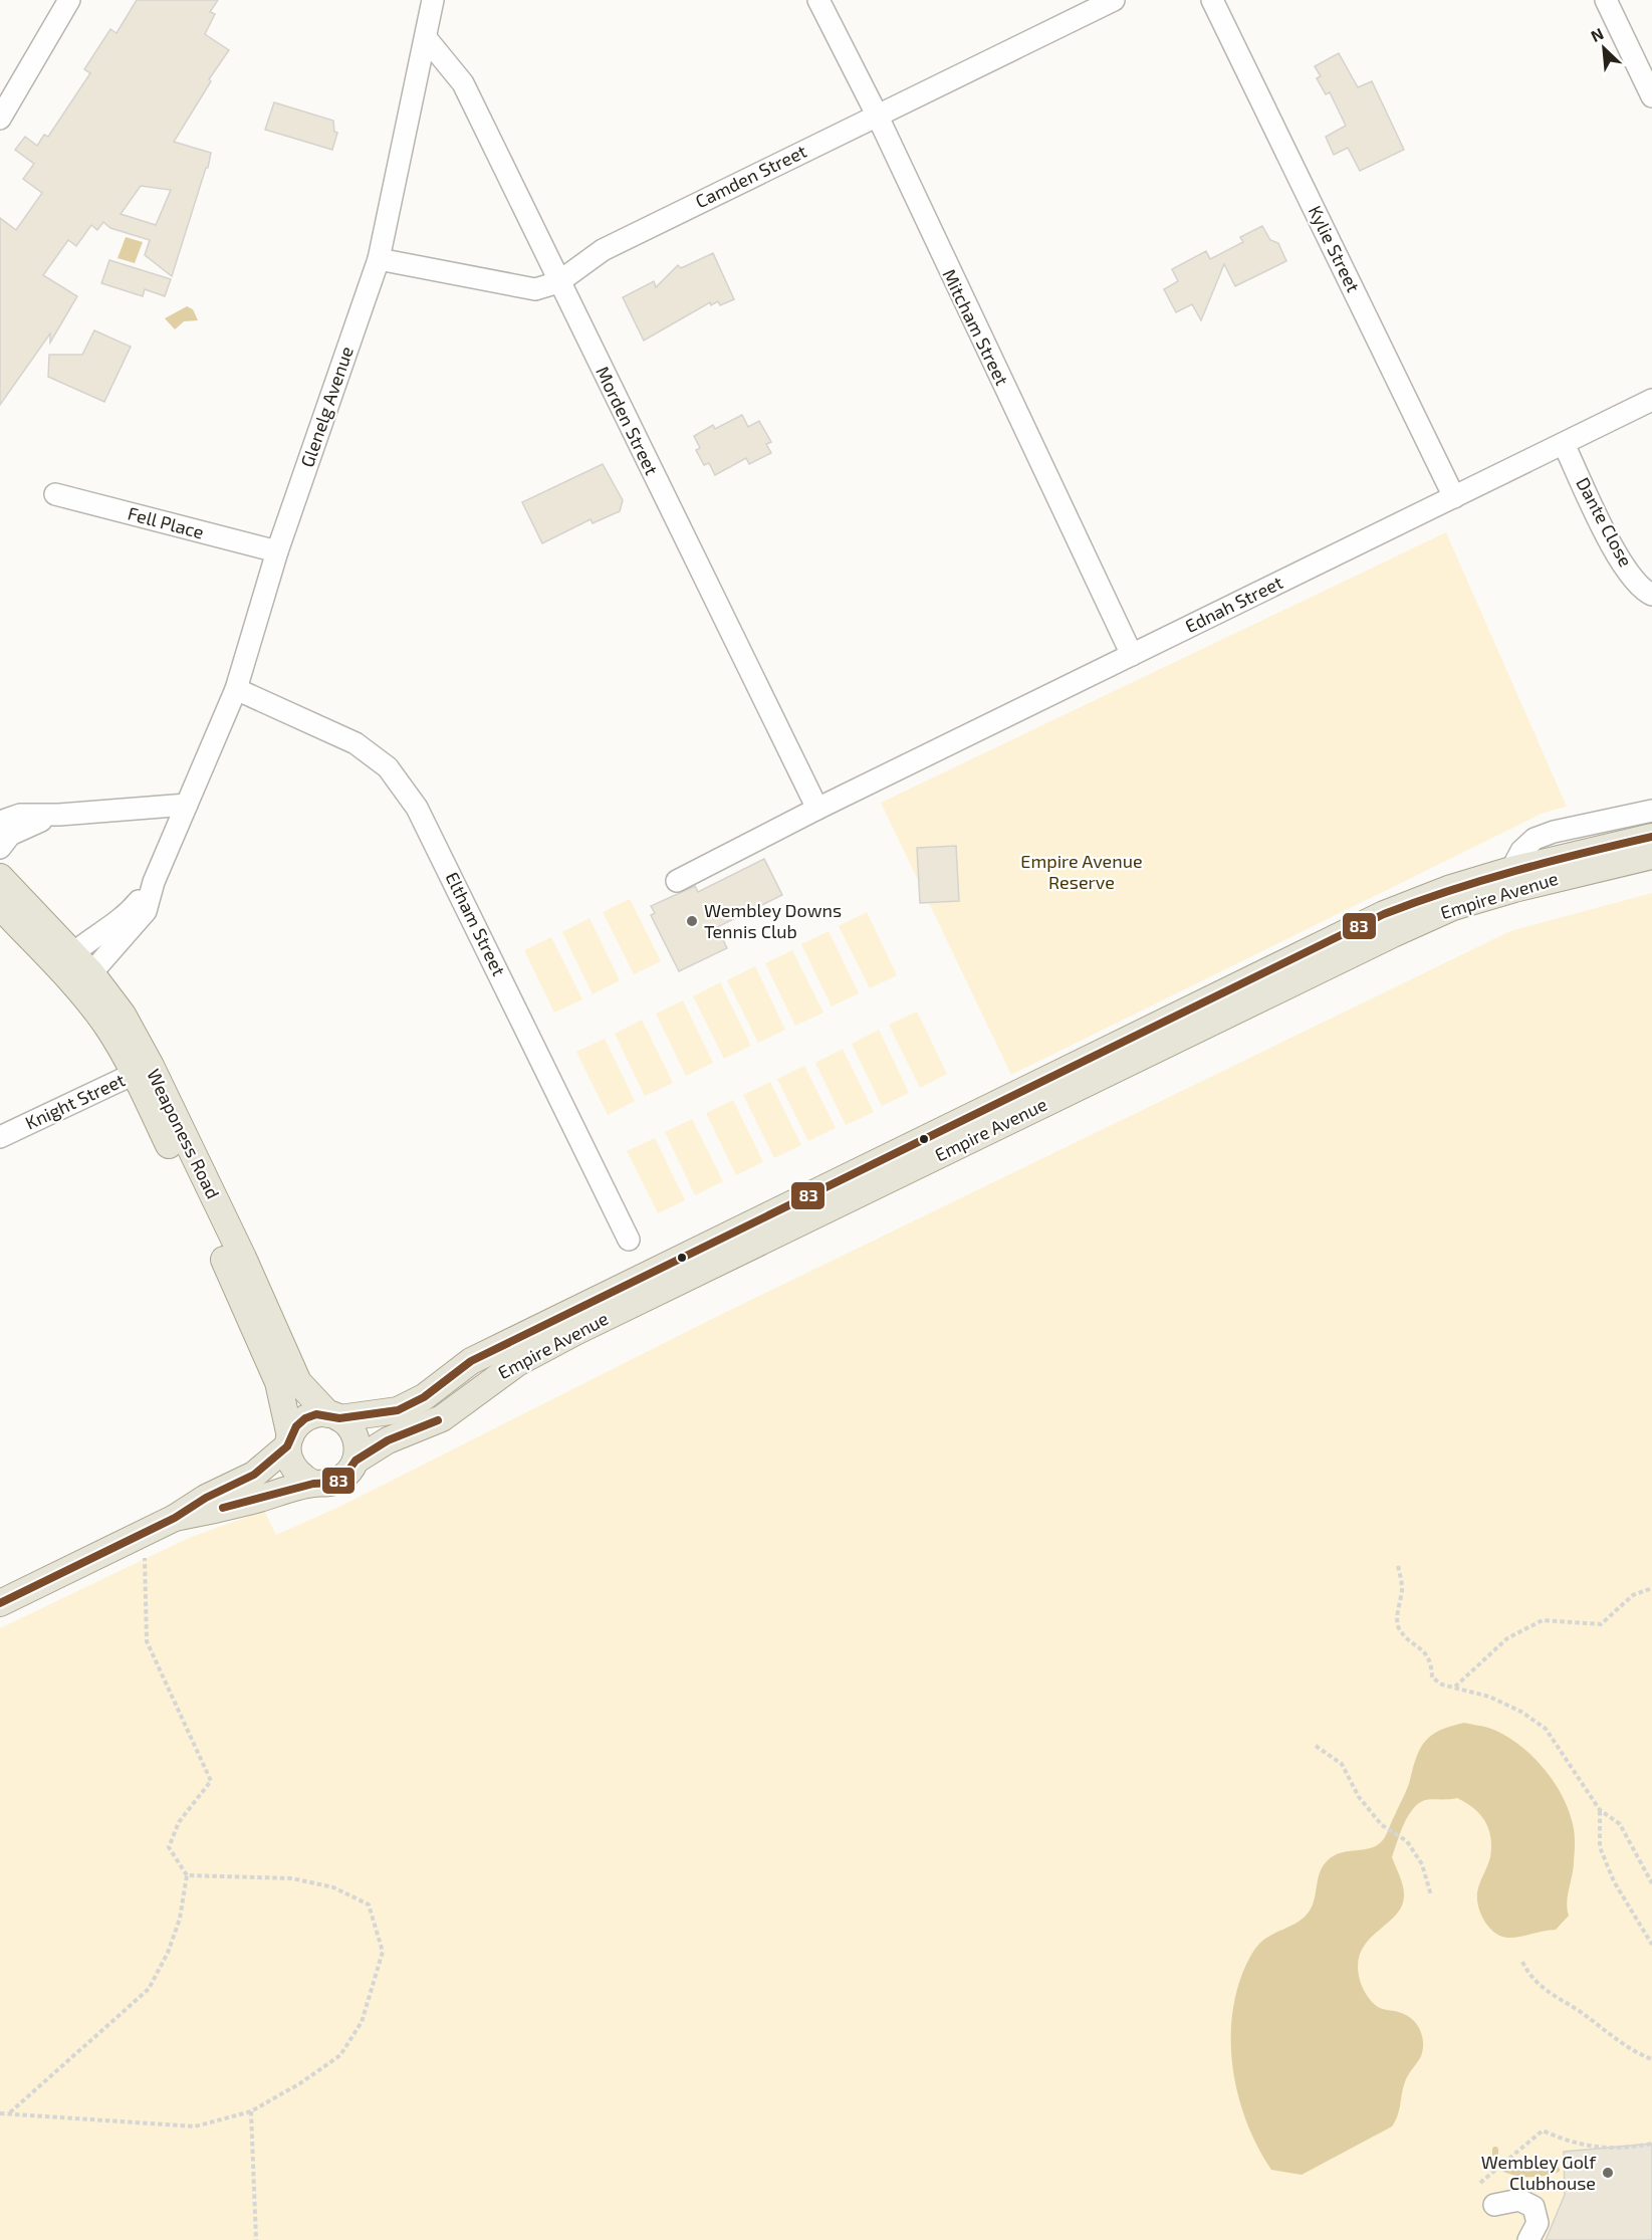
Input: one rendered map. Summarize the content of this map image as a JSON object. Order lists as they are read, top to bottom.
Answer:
{
  "streets": {
    "main road": ["Empire Avenue", "Weaponess Road"],
    "street": [
      "Camden Street",
      "Kylie Street",
      "Mitcham Street",
      "Glenelg Avenue",
      "Morden Street",
      "Dante Close",
      "Fell Place",
      "Ednah Street",
      "Eltham Street",
      "Knight Street"
    ]
  },
  "crossings": [
    ["Camden Street", "Mitcham Street"],
    ["Camden Street", "Glenelg Avenue"],
    ["Camden Street", "Morden Street"],
    ["Kylie Street", "Ednah Street"],
    ["Mitcham Street", "Ednah Street"],
    ["Glenelg Avenue", "Morden Street"],
    ["Glenelg Avenue", "Fell Place"],
    ["Glenelg Avenue", "Eltham Street"],
    ["Glenelg Avenue", "Weaponess Road"],
    ["Morden Street", "Ednah Street"],
    ["Dante Close", "Ednah Street"],
    ["Empire Avenue", "Weaponess Road"],
    ["Knight Street", "Weaponess Road"]
  ],
  "parks": ["Empire Avenue Reserve"],
  "places": ["Wembley Downs Tennis Club", "Wembley Golf Clubhouse"],
  "lines": ["transit line 83"],
  "north": "top left"
}
